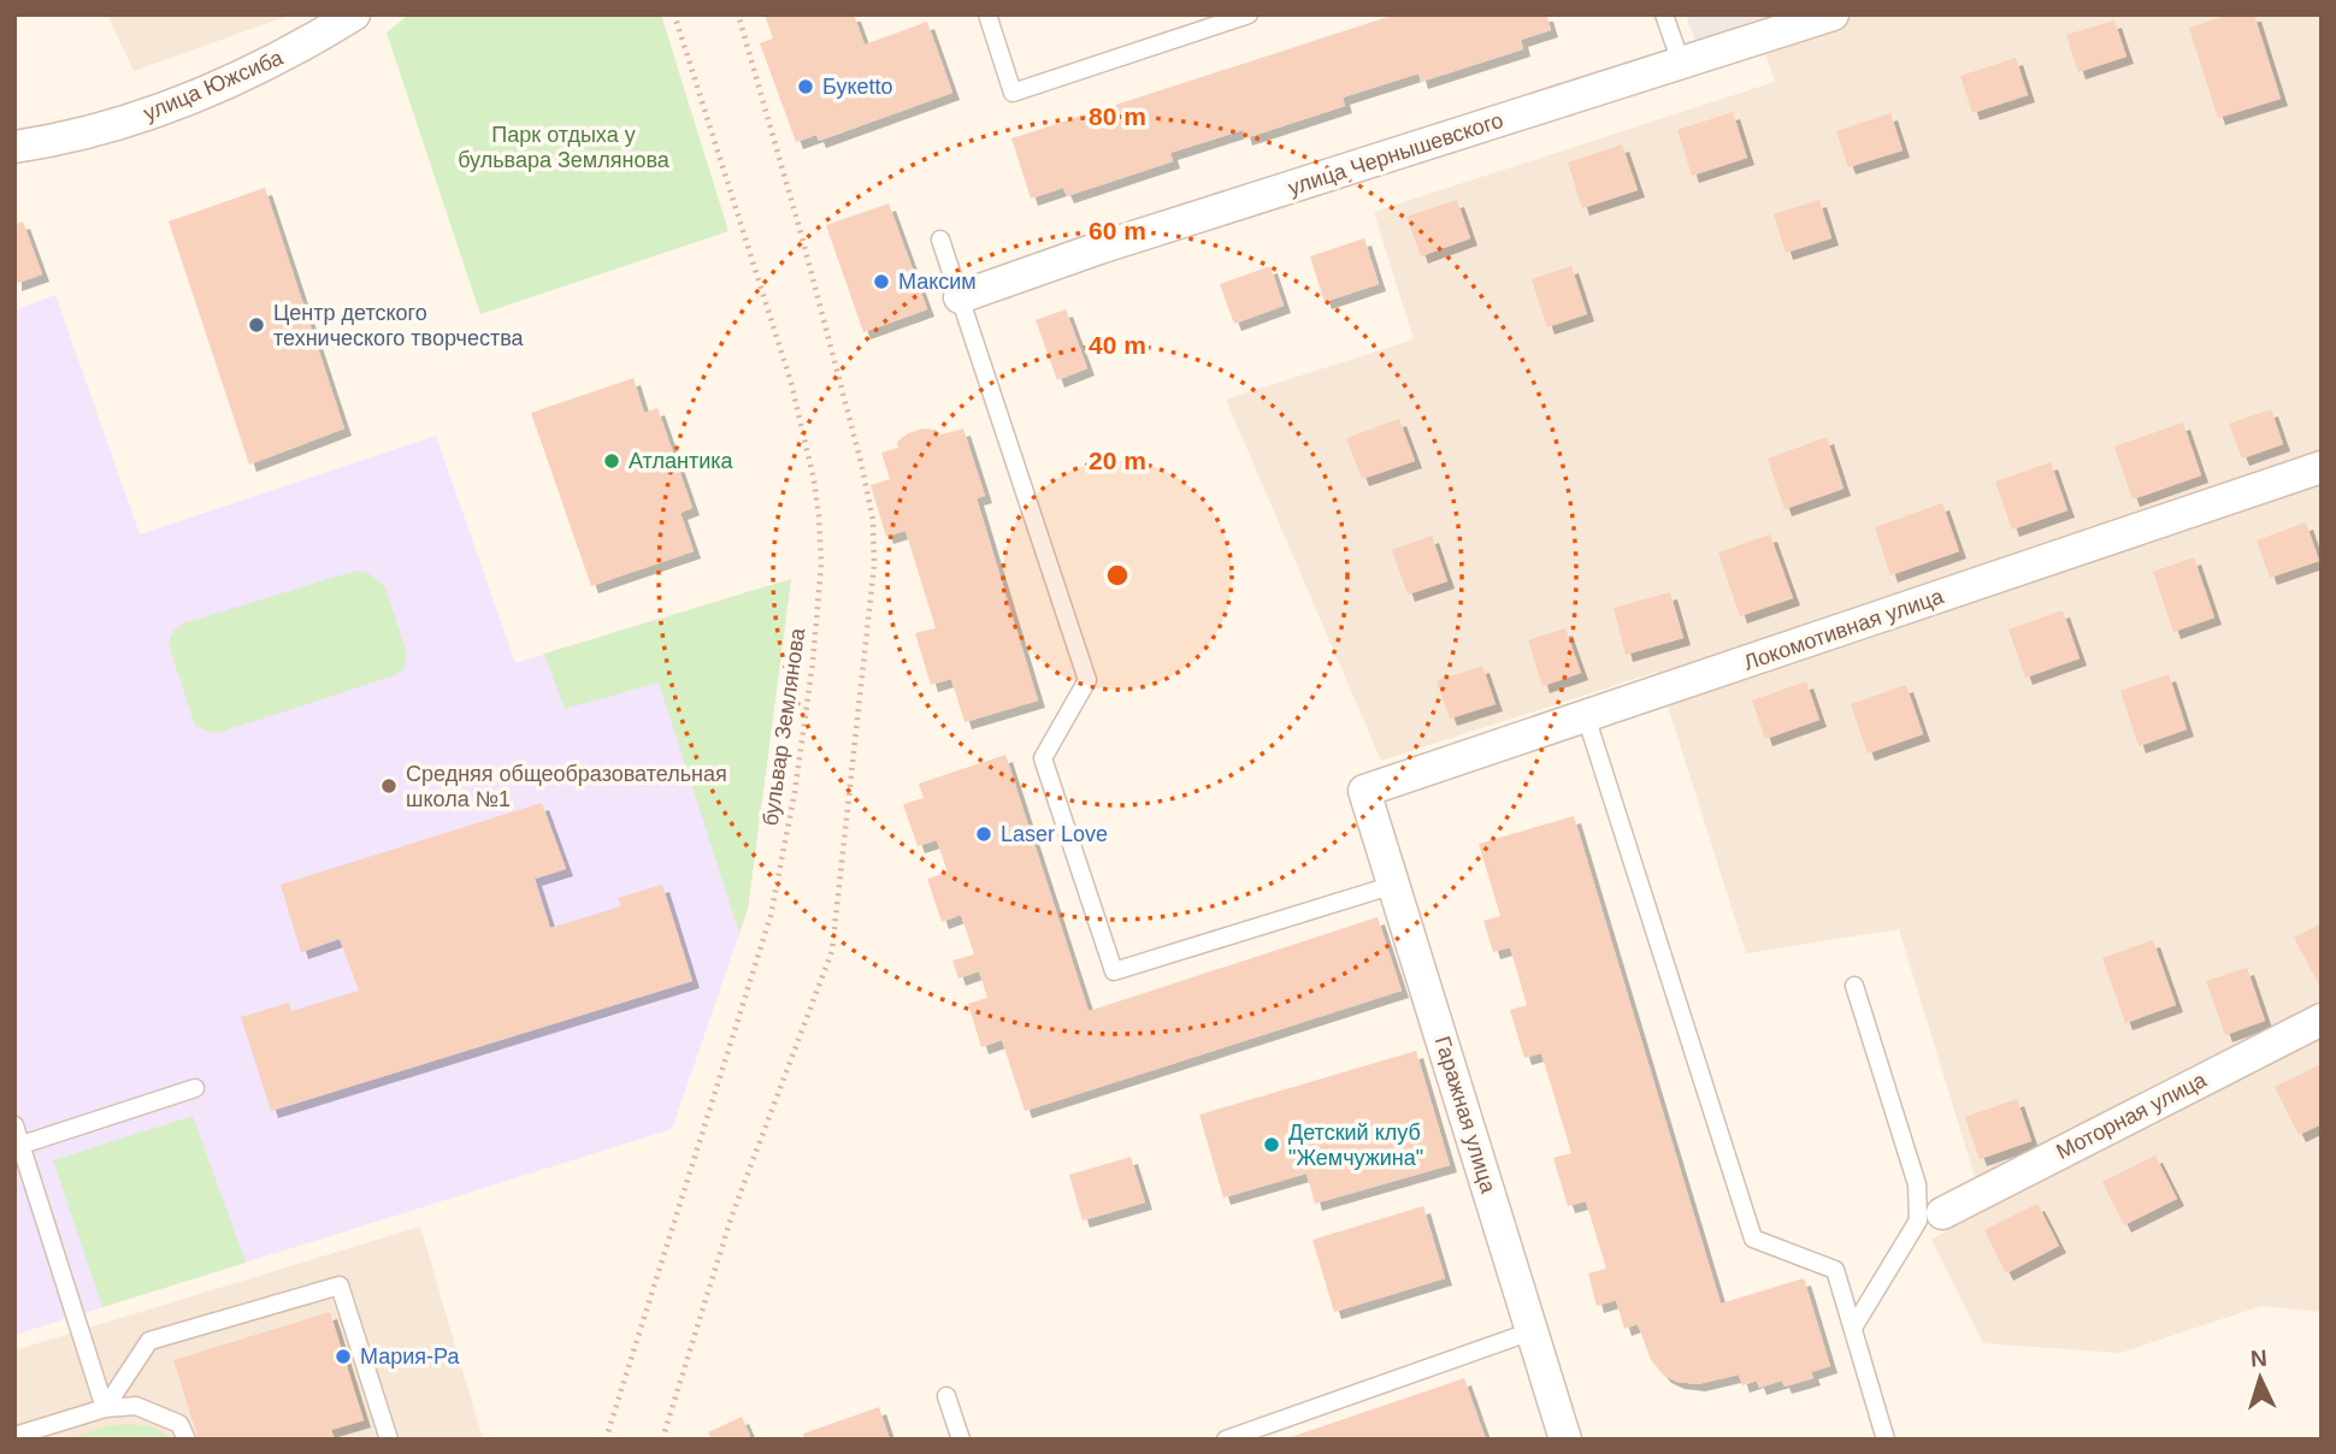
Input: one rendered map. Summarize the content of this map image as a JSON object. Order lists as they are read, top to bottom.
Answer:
{
  "streets": {
    "street": [
      "улица Южсиба",
      "улица Чернышевского",
      "Локомотивная улица",
      "Гаражная улица",
      "Моторная улица"
    ],
    "path": ["бульвар Землянова"]
  },
  "crossings": [
    ["Локомотивная улица", "Гаражная улица"]
  ],
  "parks": ["Парк отдыха у бульвара Землянова"],
  "places": [
    "Букеttо",
    "Максим",
    "Центр детского технического творчества",
    "Атлантика",
    "Средняя общеобразовательная школа №1",
    "Laser Love",
    "Детский клуб \"Жемчужина\"",
    "Мария-Ра"
  ],
  "north": "top",
  "rings": [
    "80 m",
    "60 m",
    "40 m",
    "20 m"
  ]
}
